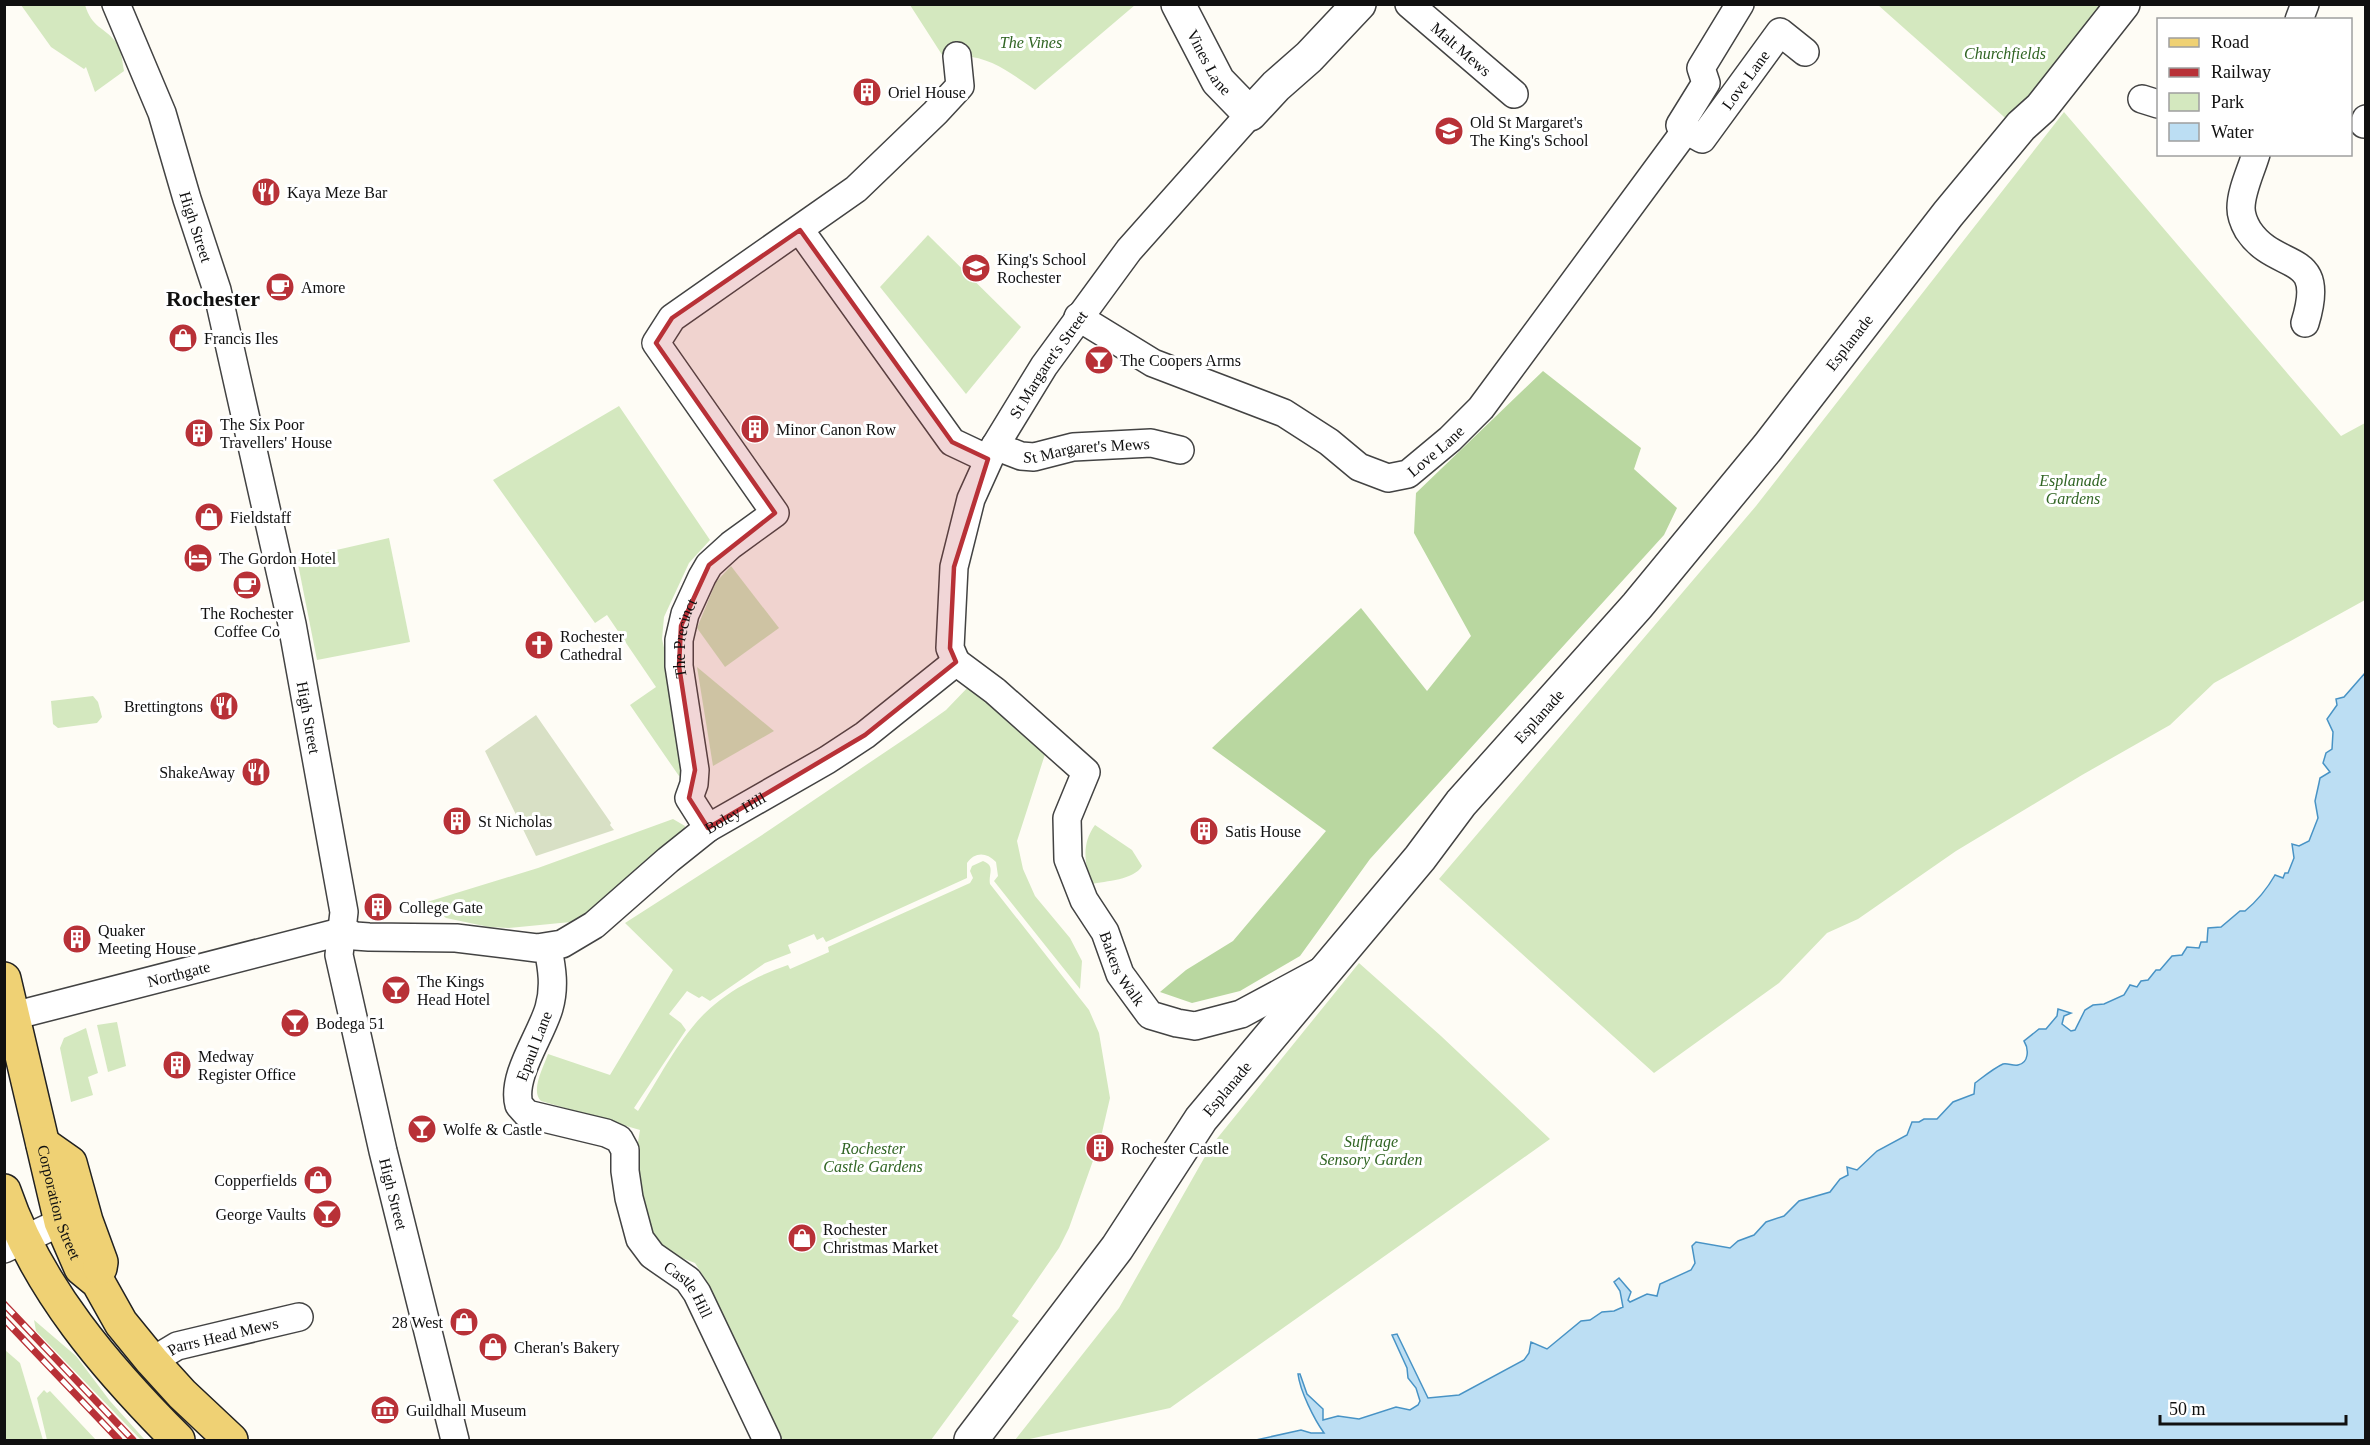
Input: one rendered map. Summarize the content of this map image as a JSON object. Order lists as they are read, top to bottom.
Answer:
{
  "streets": {
    "main road": ["Corporation Street"],
    "street": [
      "Malt Mews",
      "Vines Lane",
      "Love Lane",
      "High Street",
      "Esplanade",
      "St Margaret's Street",
      "St Margaret's Mews",
      "The Precinct",
      "Boley Hill",
      "Bakers Walk",
      "Northgate",
      "Epaul Lane",
      "Castle Hill",
      "Parrs Head Mews"
    ]
  },
  "crossings": [
    ["Vines Lane", "St Margaret's Street"],
    ["Love Lane", "St Margaret's Street"],
    ["High Street", "Boley Hill"],
    ["High Street", "Northgate"],
    ["Esplanade", "Bakers Walk"],
    ["St Margaret's Street", "St Margaret's Mews"],
    ["St Margaret's Street", "Boley Hill"],
    ["St Margaret's Street", "Bakers Walk"],
    ["The Precinct", "Boley Hill"],
    ["Boley Hill", "Bakers Walk"],
    ["Boley Hill", "Northgate"],
    ["Boley Hill", "Epaul Lane"],
    ["Northgate", "Corporation Street"],
    ["Epaul Lane", "Castle Hill"],
    ["Corporation Street", "Parrs Head Mews"]
  ],
  "districts": ["Rochester"],
  "parks": [
    "The Vines",
    "Churchfields",
    "Esplanade Gardens",
    "Suffrage Sensory Garden",
    "Rochester Castle Gardens"
  ],
  "places": {
    "building": [
      "Oriel House",
      "Minor Canon Row",
      "The Six Poor Travellers' House",
      "St Nicholas",
      "Satis House",
      "College Gate",
      "Quaker Meeting House",
      "Medway Register Office",
      "Rochester Castle"
    ],
    "school or university": ["Old St Margaret's The King's School", "King's School Rochester"],
    "restaurant": ["Kaya Meze Bar", "Brettingtons", "ShakeAway"],
    "cafe": ["Amore", "The Rochester Coffee Co"],
    "shop": [
      "Francis Iles",
      "Fieldstaff",
      "Copperfields",
      "Rochester Christmas Market",
      "28 West",
      "Cheran's Bakery"
    ],
    "bar": [
      "The Coopers Arms",
      "The Kings Head Hotel",
      "Bodega 51",
      "Wolfe & Castle",
      "George Vaults"
    ],
    "hotel": ["The Gordon Hotel"],
    "church": ["Rochester Cathedral"],
    "museum": ["Guildhall Museum"]
  },
  "legend": [
    "Road",
    "Railway",
    "Park",
    "Water"
  ],
  "scale_bar": "50 m"
}
